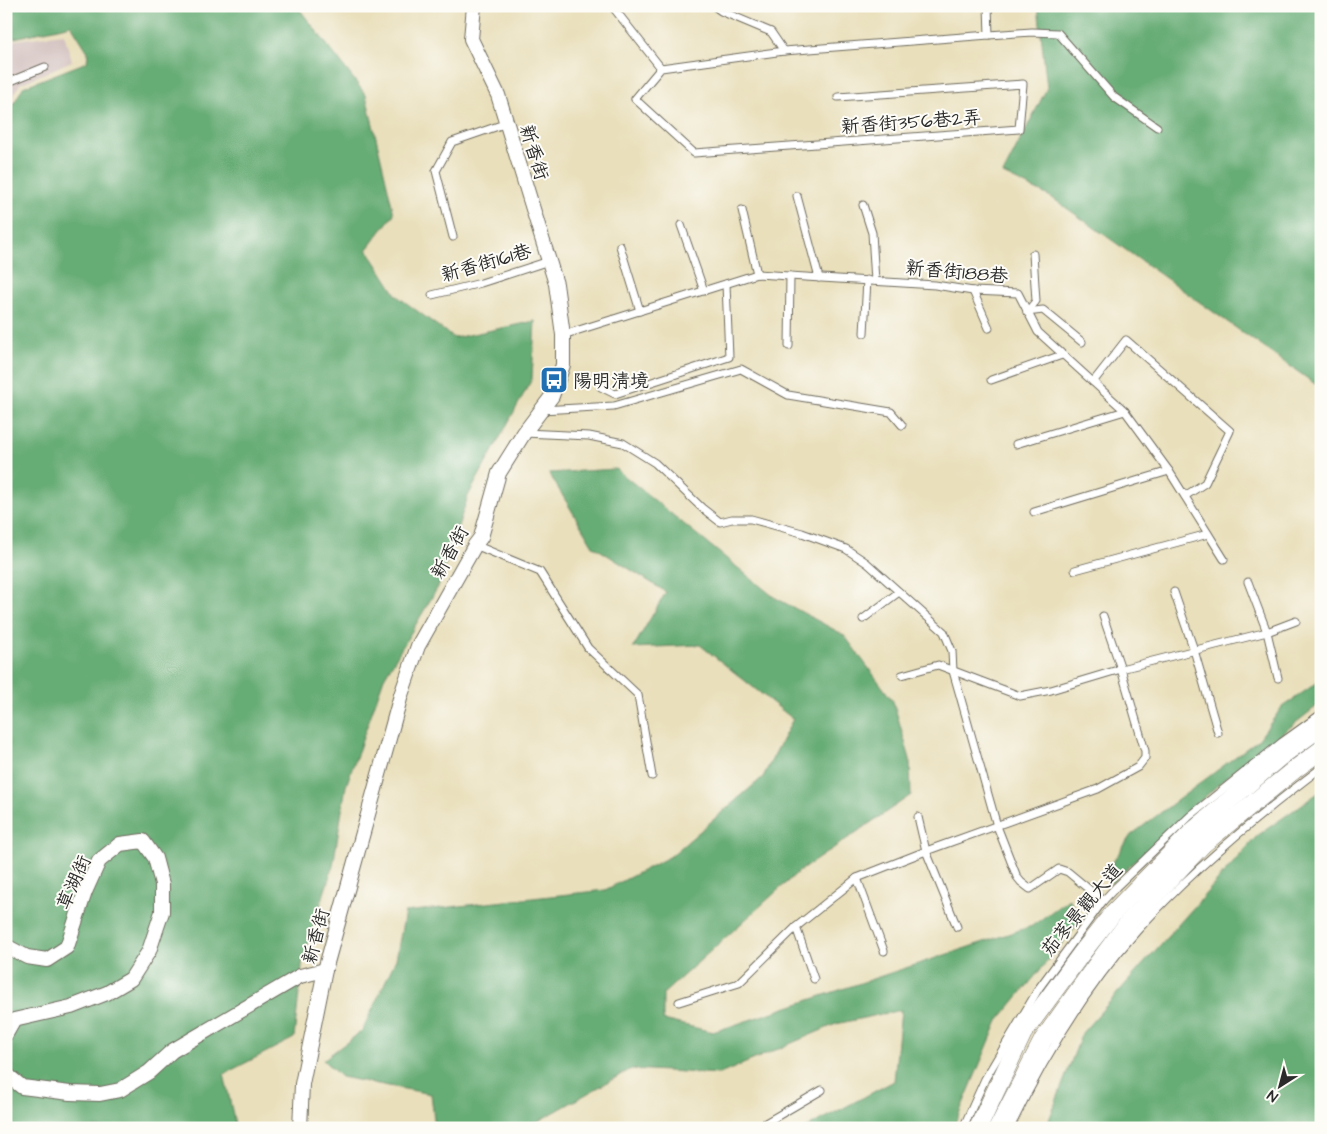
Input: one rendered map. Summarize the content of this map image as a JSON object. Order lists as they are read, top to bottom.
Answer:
{
  "streets": {
    "street": ["新香街", "草湖街"],
    "lane": [
      "新香街356巷2弄",
      "新香街161巷",
      "新香街188巷",
      "茄苳景觀大道"
    ]
  },
  "crossings": [
    ["新香街", "新香街161巷"],
    ["新香街", "新香街188巷"]
  ],
  "places": {
    "bus stop": ["陽明清境"]
  },
  "north": "bottom left"
}
